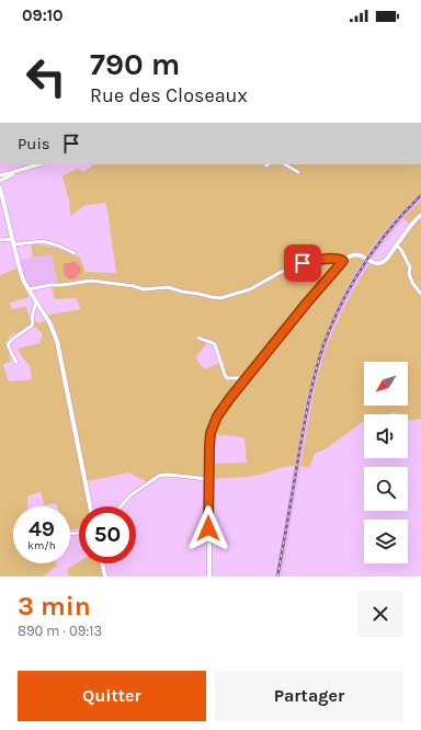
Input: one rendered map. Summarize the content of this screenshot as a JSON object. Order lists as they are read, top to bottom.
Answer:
{
  "north": "bottom left",
  "page": {
    "status": "09:10",
    "turn": ["790 m", "Rue des Closeaux"],
    "then": "Puis",
    "speed": "49 km/h",
    "limit": "50",
    "heading": ["3 min", "890 m · 09:13"],
    "buttons": ["Quitter", "Partager"]
  }
}
